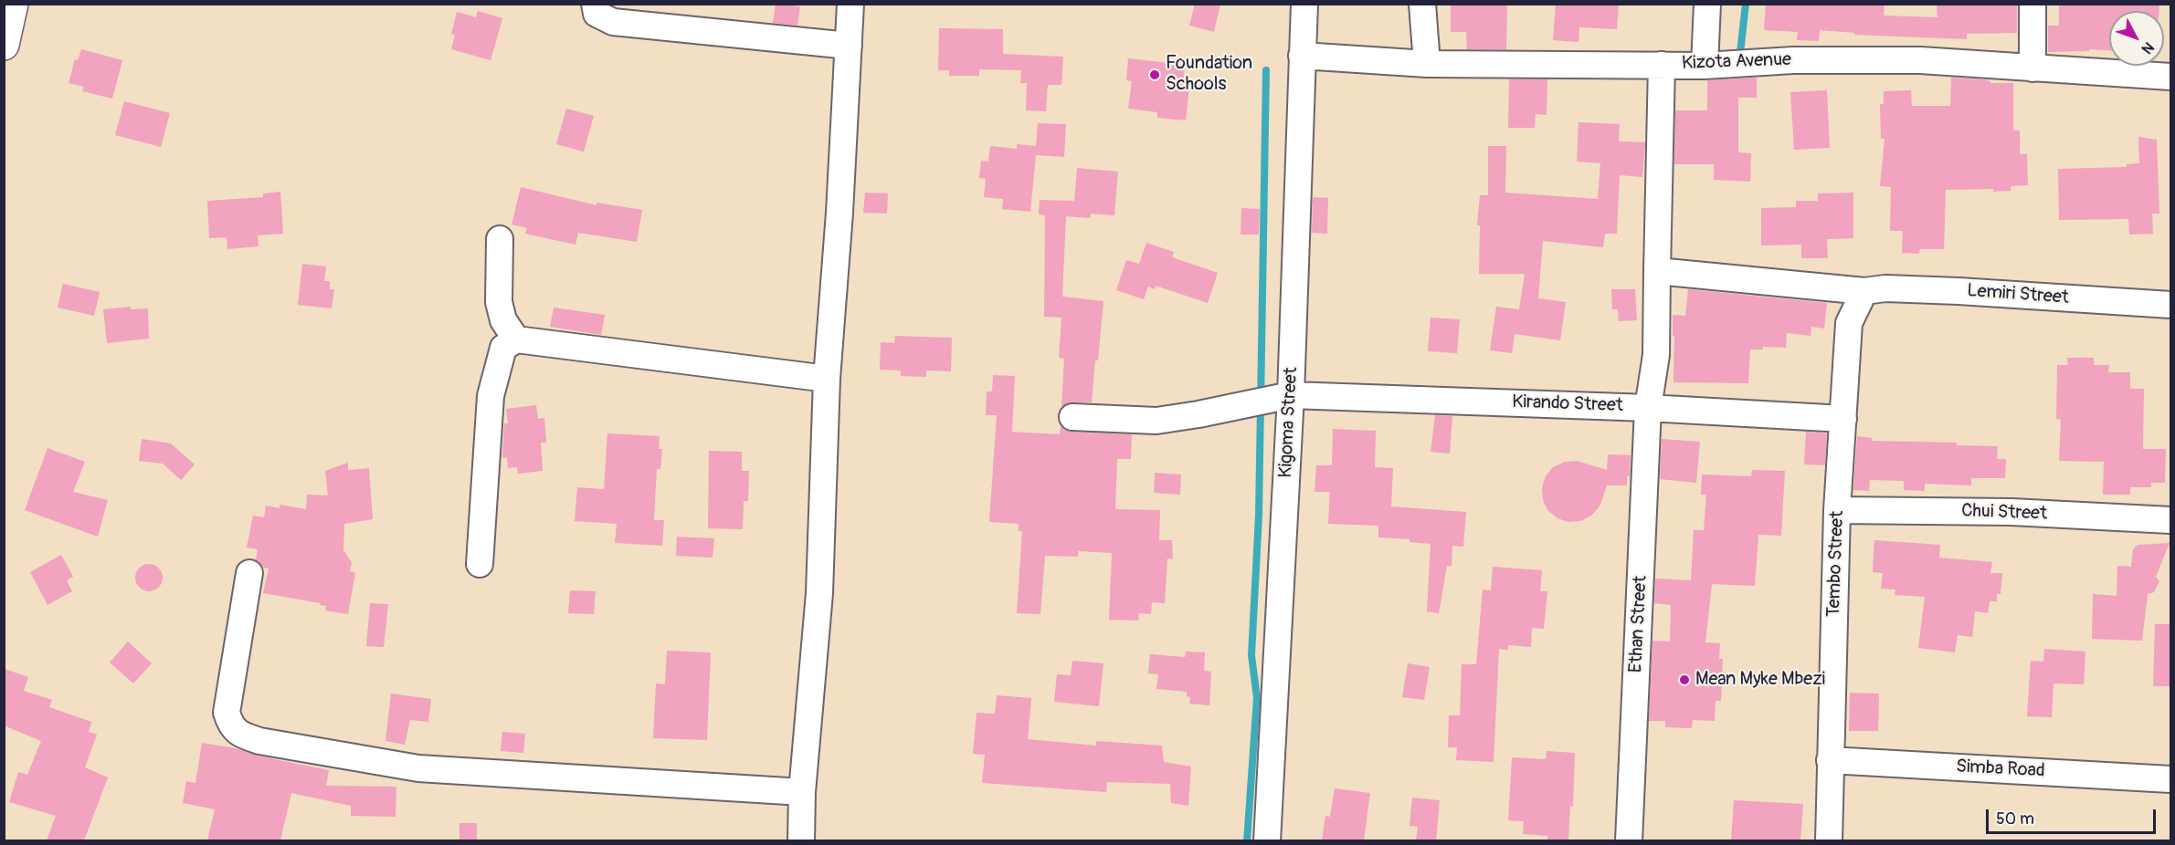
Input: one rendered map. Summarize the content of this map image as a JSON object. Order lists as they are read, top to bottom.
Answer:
{
  "streets": {
    "street": [
      "Kizota Avenue",
      "Lemiri Street",
      "Kirando Street",
      "Kigoma Street",
      "Chui Street",
      "Tembo Street",
      "Ethan Street",
      "Simba Road"
    ]
  },
  "crossings": [
    ["Kizota Avenue", "Kigoma Street"],
    ["Kizota Avenue", "Ethan Street"],
    ["Lemiri Street", "Tembo Street"],
    ["Lemiri Street", "Ethan Street"],
    ["Kirando Street", "Kigoma Street"],
    ["Kirando Street", "Tembo Street"],
    ["Kirando Street", "Ethan Street"],
    ["Chui Street", "Tembo Street"],
    ["Tembo Street", "Simba Road"]
  ],
  "places": ["Foundation Schools", "Mean Myke Mbezi"],
  "scale_bar": "50 m",
  "north": "bottom right"
}
